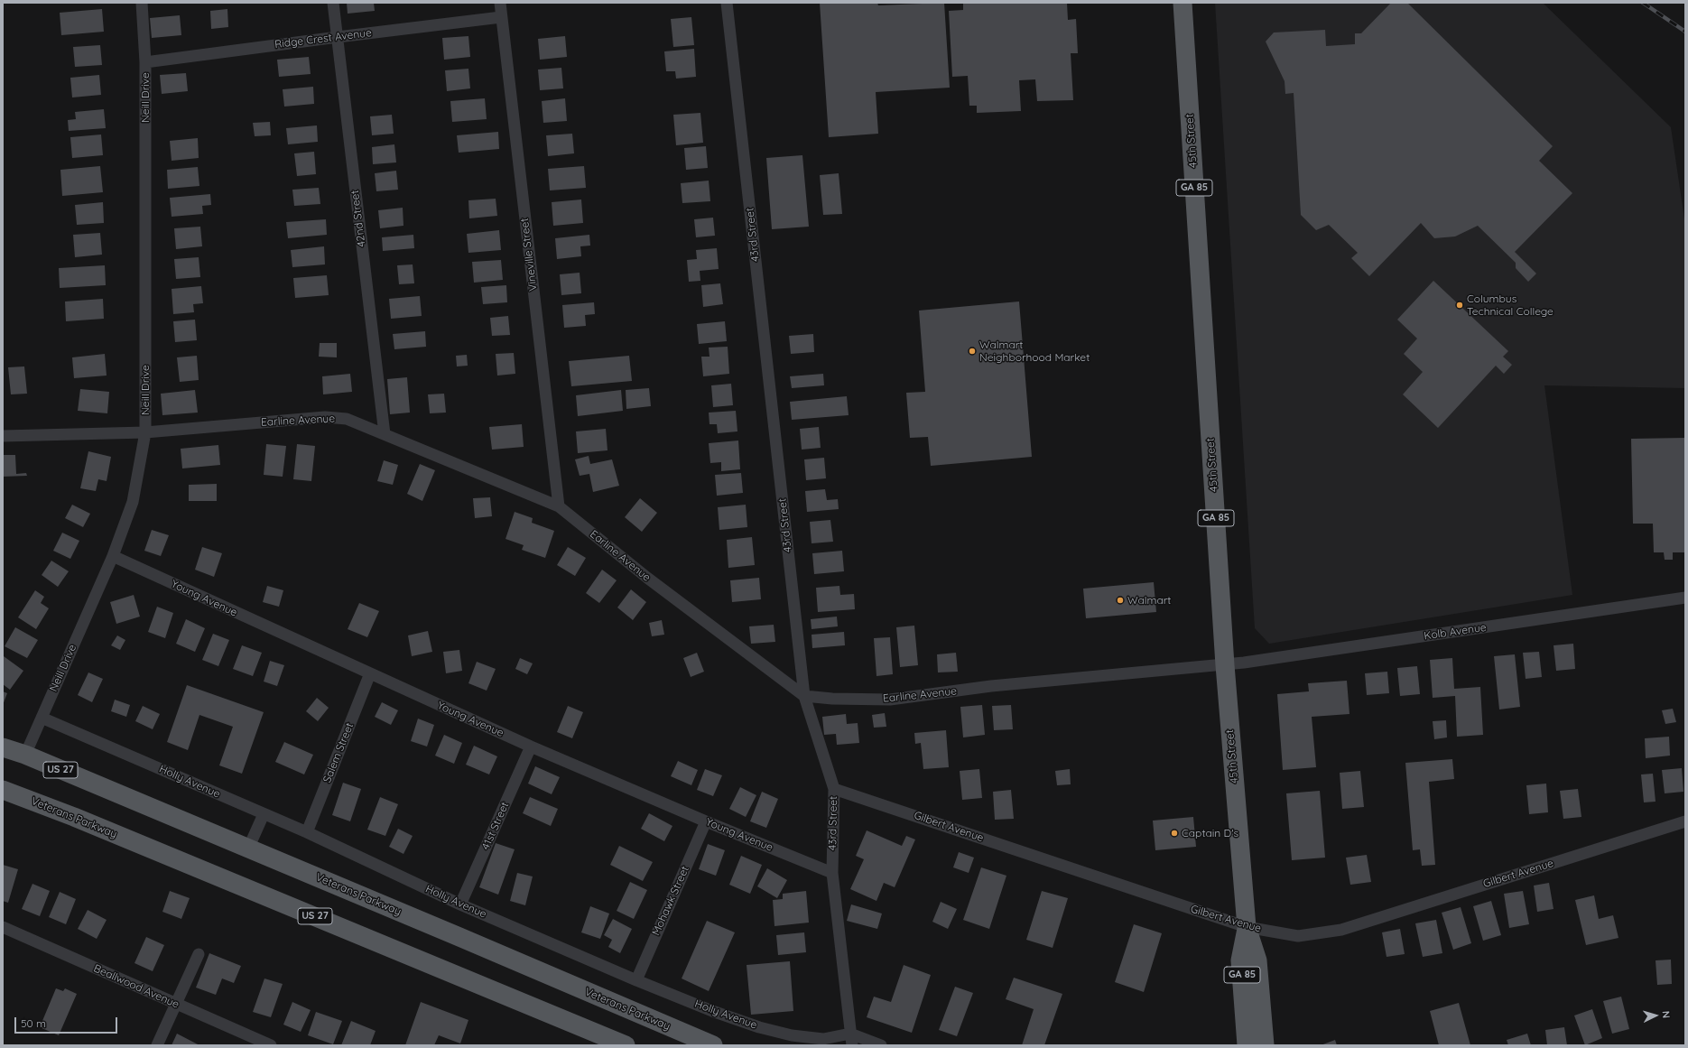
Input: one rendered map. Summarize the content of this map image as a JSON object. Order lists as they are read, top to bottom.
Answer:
{
  "streets": {
    "main road": [
      "45th Street",
      "GA 85",
      "US 27",
      "Veterans Parkway"
    ],
    "street": [
      "Ridge Crest Avenue",
      "Neill Drive",
      "42nd Street",
      "43rd Street",
      "Vineville Street",
      "Earline Avenue",
      "Young Avenue",
      "Kolb Avenue",
      "Salem Street",
      "Holly Avenue",
      "41st Street",
      "Gilbert Avenue",
      "Mohawk Street",
      "Beallwood Avenue"
    ]
  },
  "crossings": [
    ["Ridge Crest Avenue", "Neill Drive"],
    ["Ridge Crest Avenue", "42nd Street"],
    ["Ridge Crest Avenue", "Vineville Street"],
    ["Neill Drive", "Earline Avenue"],
    ["Neill Drive", "Young Avenue"],
    ["Neill Drive", "Holly Avenue"],
    ["Neill Drive", "Veterans Parkway"],
    ["45th Street", "Earline Avenue"],
    ["45th Street", "Kolb Avenue"],
    ["45th Street", "Gilbert Avenue"],
    ["42nd Street", "Earline Avenue"],
    ["43rd Street", "Earline Avenue"],
    ["43rd Street", "Young Avenue"],
    ["43rd Street", "Holly Avenue"],
    ["43rd Street", "Gilbert Avenue"],
    ["Vineville Street", "Earline Avenue"],
    ["Earline Avenue", "Kolb Avenue"],
    ["Young Avenue", "Salem Street"],
    ["Young Avenue", "41st Street"],
    ["Young Avenue", "Mohawk Street"],
    ["Salem Street", "Holly Avenue"],
    ["Holly Avenue", "41st Street"],
    ["Holly Avenue", "Mohawk Street"]
  ],
  "places": [
    "Columbus Technical College",
    "Walmart Neighborhood Market",
    "Walmart",
    "Captain D's"
  ],
  "scale_bar": "50 m",
  "north": "right"
}
